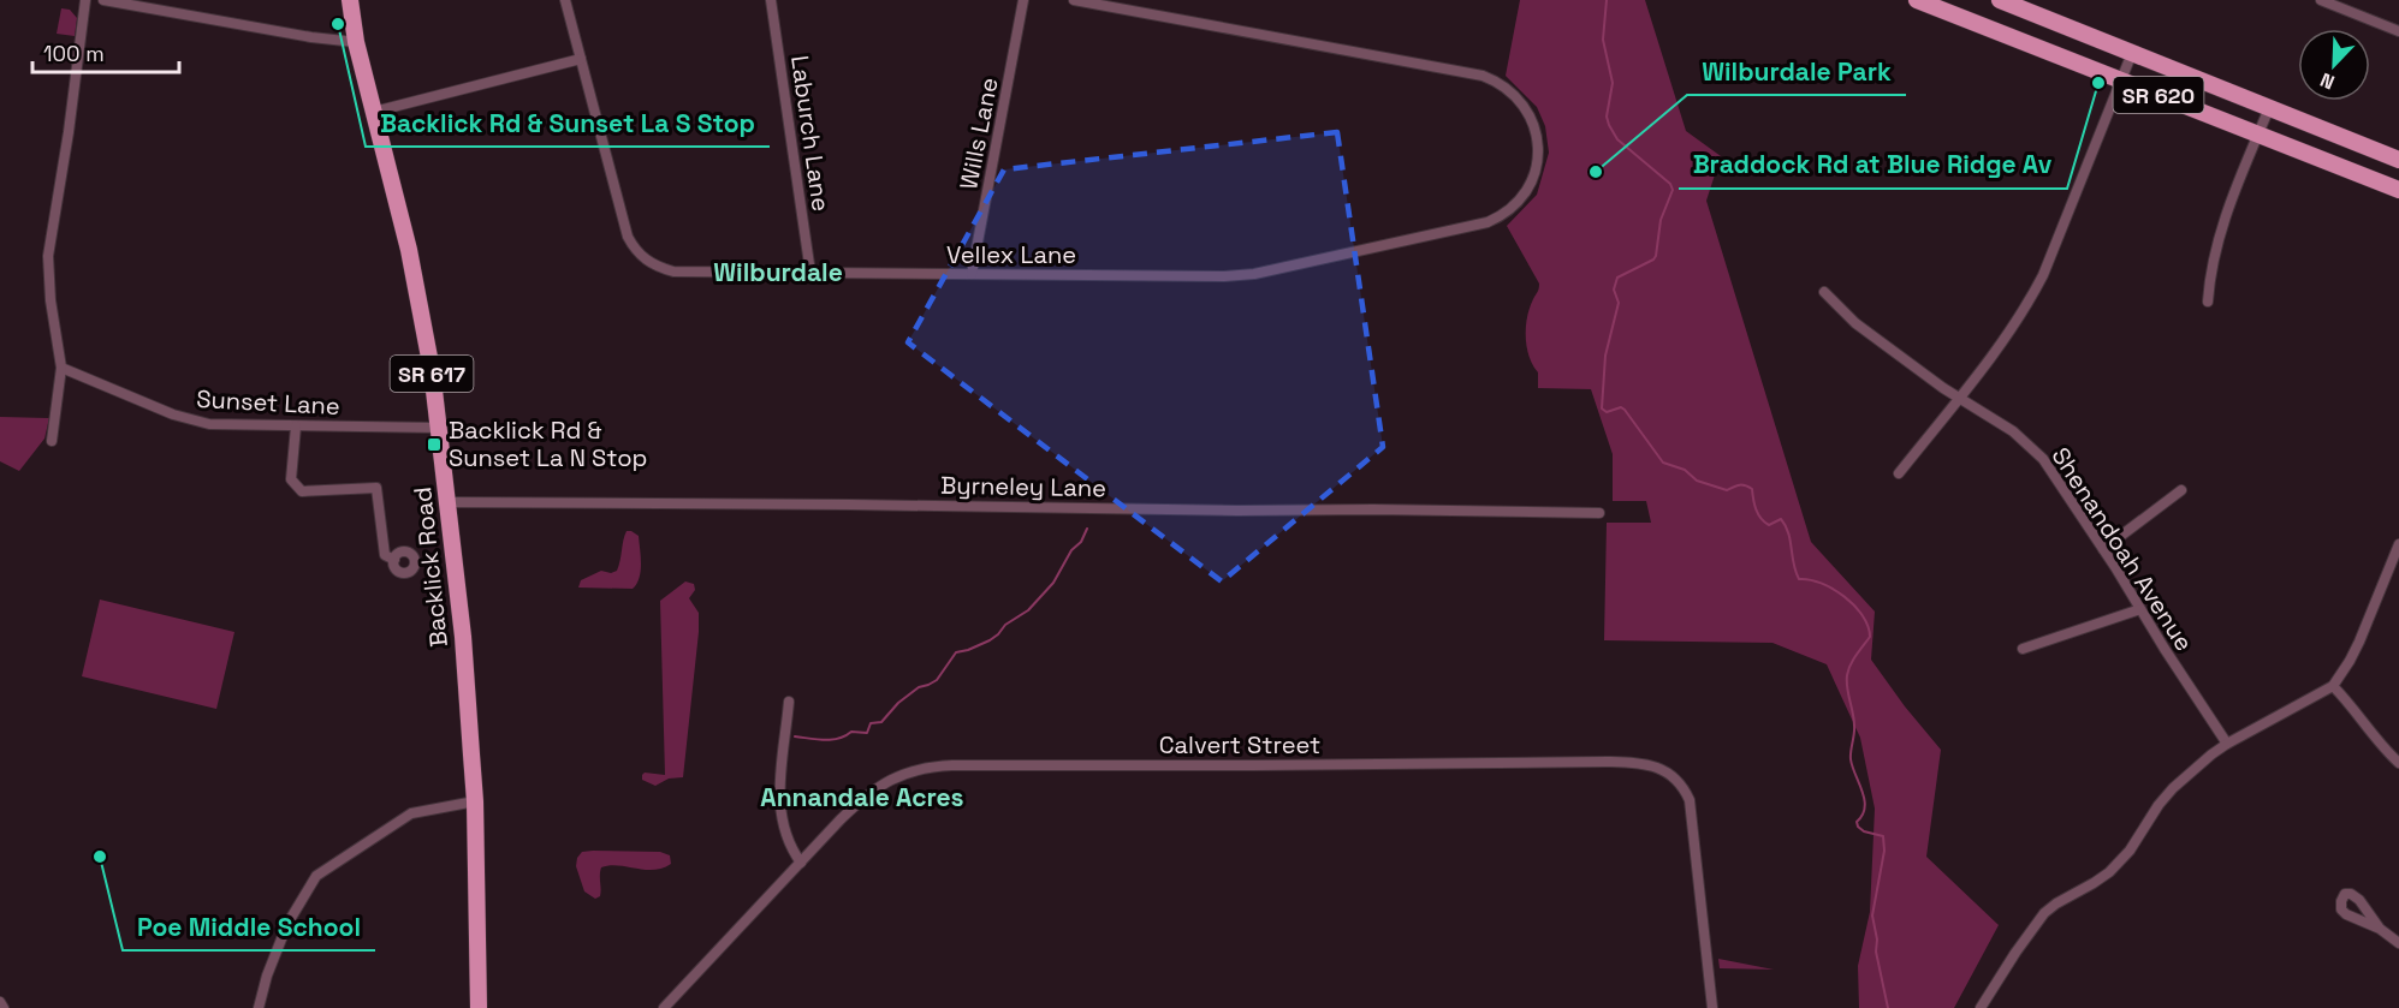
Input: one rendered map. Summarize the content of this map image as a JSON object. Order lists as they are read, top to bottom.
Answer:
{
  "streets": {
    "main road": ["SR 620", "SR 617", "Backlick Road"],
    "street": [
      "Laburch Lane",
      "Wills Lane",
      "Vellex Lane",
      "Sunset Lane",
      "Byrneley Lane",
      "Shenandoah Avenue",
      "Calvert Street"
    ]
  },
  "crossings": [
    ["Laburch Lane", "Vellex Lane"],
    ["Wills Lane", "Vellex Lane"],
    ["Sunset Lane", "Backlick Road"],
    ["Byrneley Lane", "Backlick Road"]
  ],
  "districts": ["Wilburdale", "Annandale Acres"],
  "places": {
    "other": [
      "Backlick Rd & Sunset La S Stop",
      "Braddock Rd at Blue Ridge Av",
      "Wilburdale Park",
      "Poe Middle School"
    ],
    "transit": ["Backlick Rd & Sunset La N Stop"]
  },
  "scale_bar": "100 m",
  "north": "bottom left"
}
